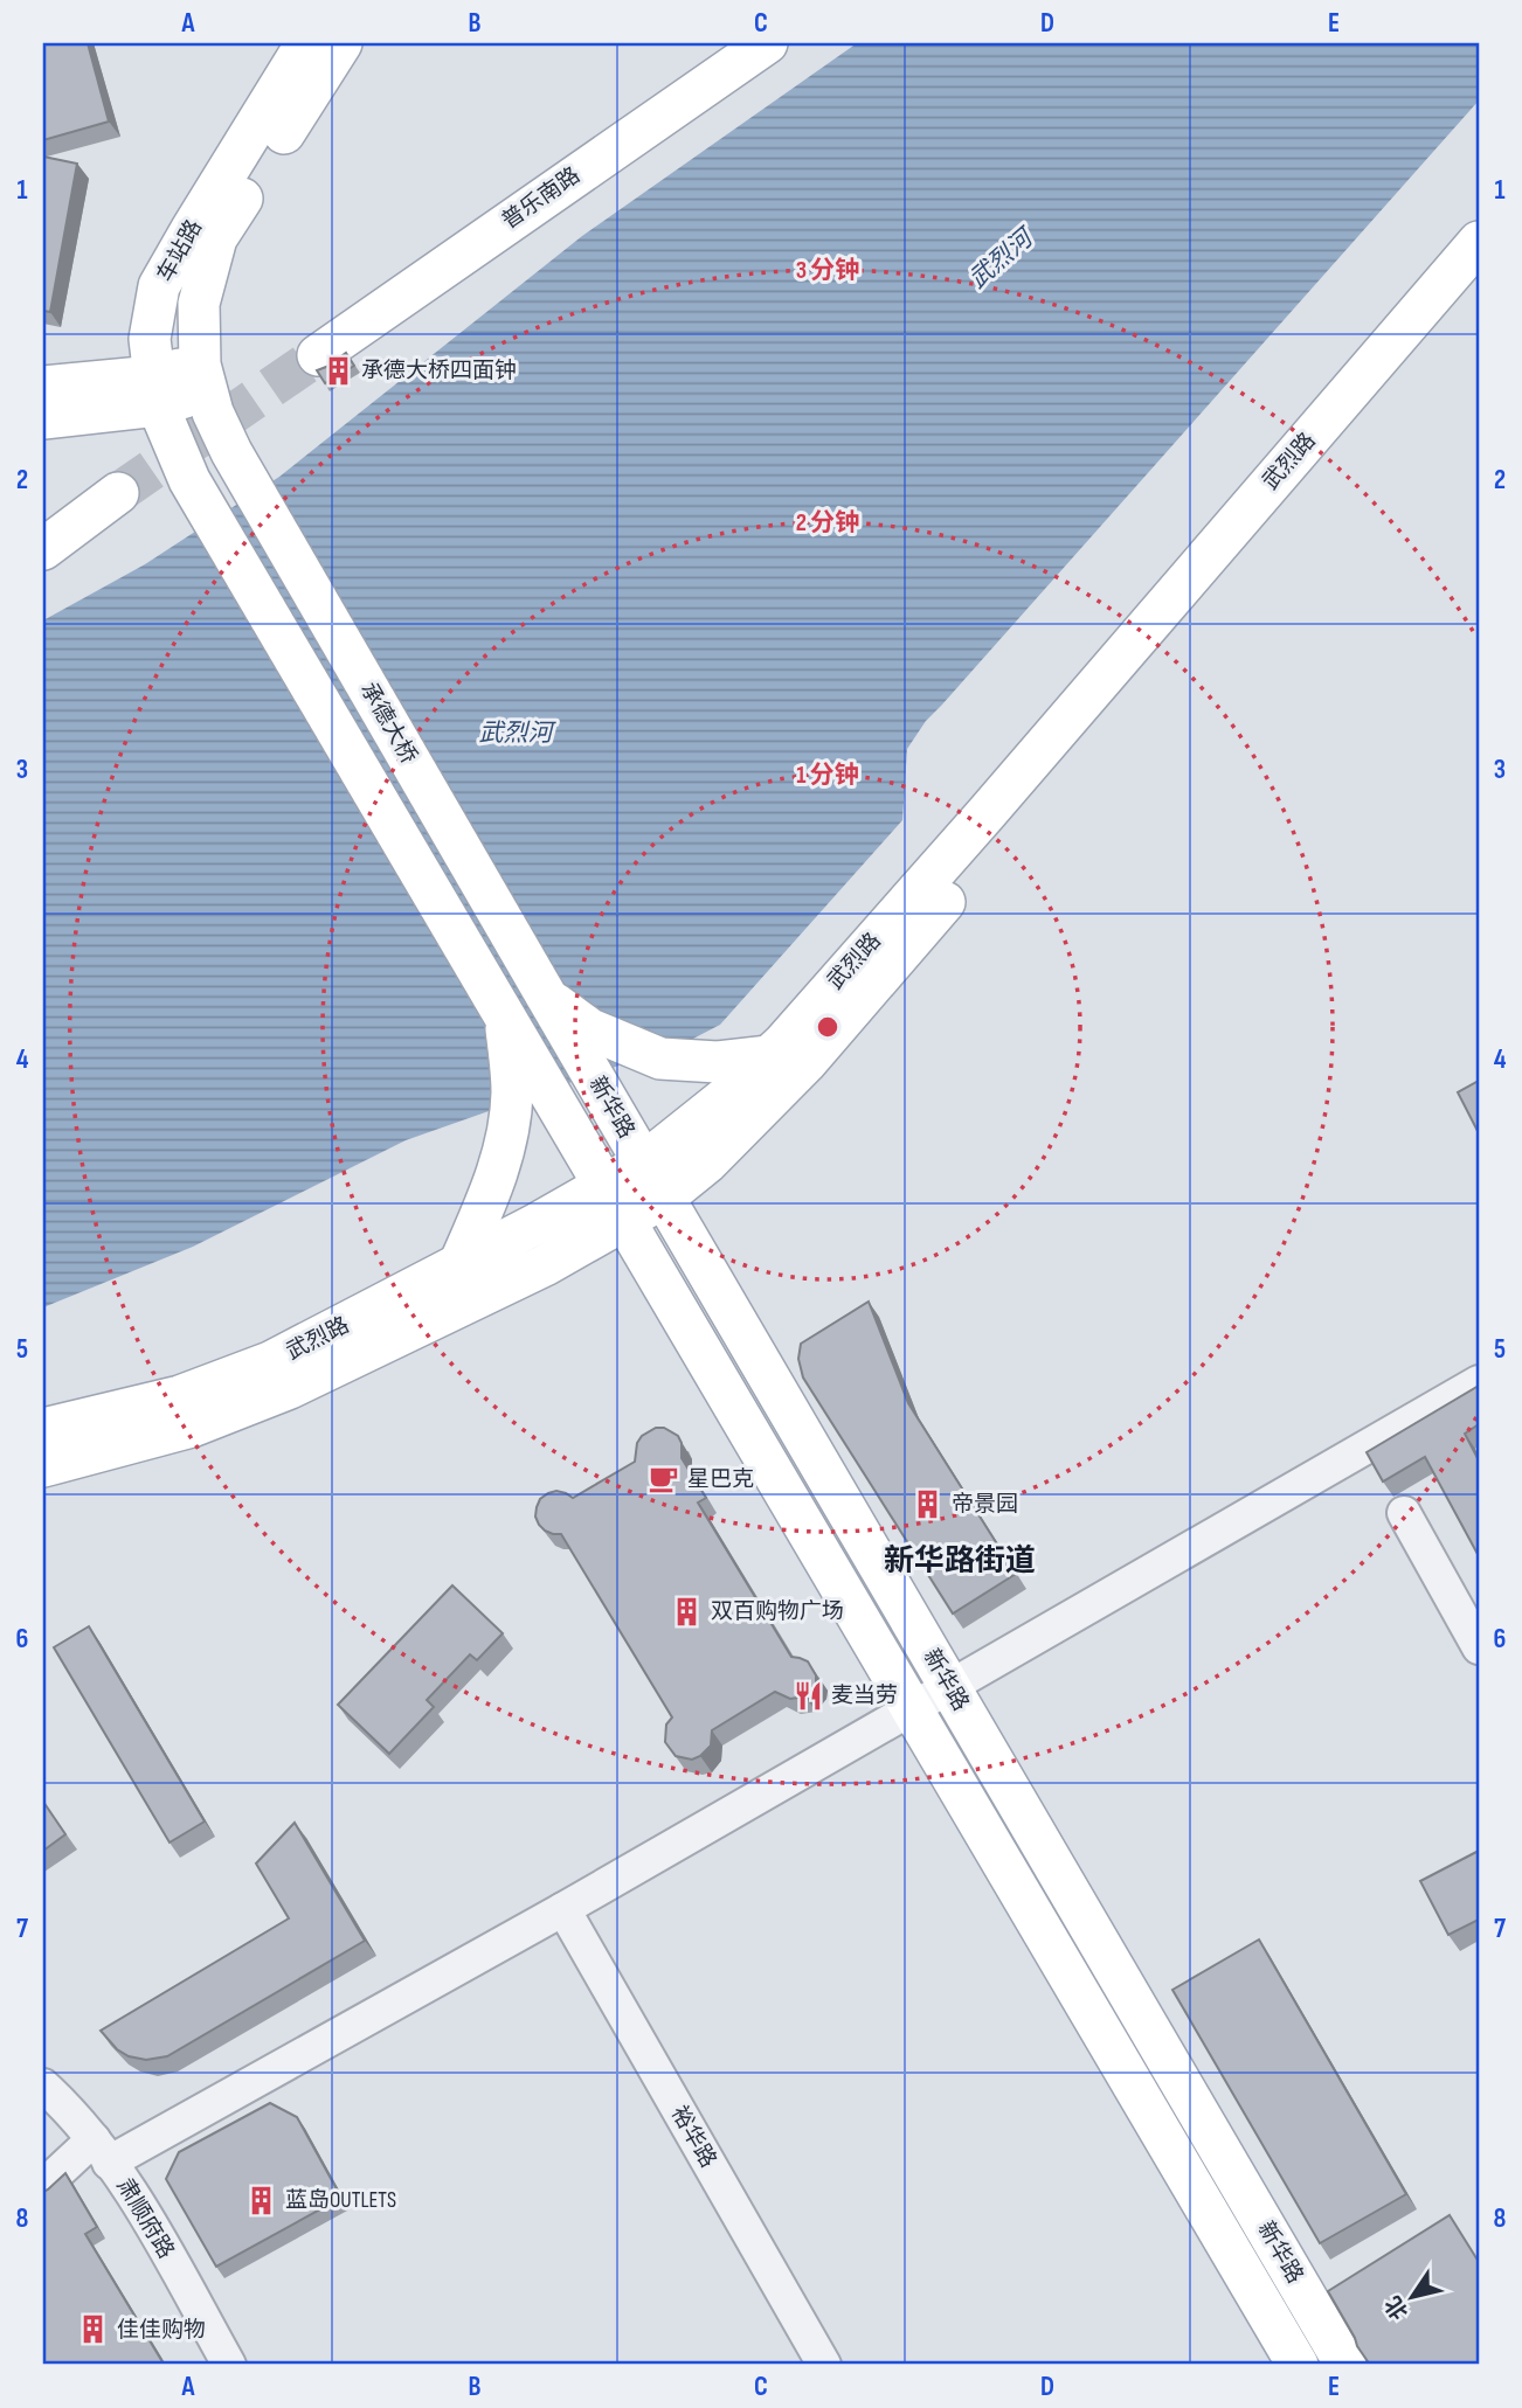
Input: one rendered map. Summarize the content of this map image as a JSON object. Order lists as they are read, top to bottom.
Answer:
{
  "streets": {
    "main road": [
      "普乐南路",
      "车站路",
      "武烈路",
      "承德大桥",
      "新华路"
    ],
    "street": ["裕华路", "肃顺府路"]
  },
  "crossings": [
    ["车站路", "承德大桥"],
    ["车站路", "新华路"],
    ["武烈路", "新华路"],
    ["承德大桥", "新华路"]
  ],
  "districts": ["新华路街道"],
  "water": ["武烈河"],
  "places": {
    "building": [
      "承德大桥四面钟",
      "帝景园",
      "双百购物广场",
      "蓝岛OUTLETS",
      "佳佳购物"
    ],
    "cafe": ["星巴克"],
    "restaurant": ["麦当劳"]
  },
  "north": "bottom left",
  "grid": {
    "columns": [
      "A",
      "B",
      "C",
      "D",
      "E"
    ],
    "rows": [
      "1",
      "2",
      "3",
      "4",
      "5",
      "6",
      "7",
      "8"
    ]
  },
  "rings": ["3 分钟", "2 分钟", "1 分钟"]
}
